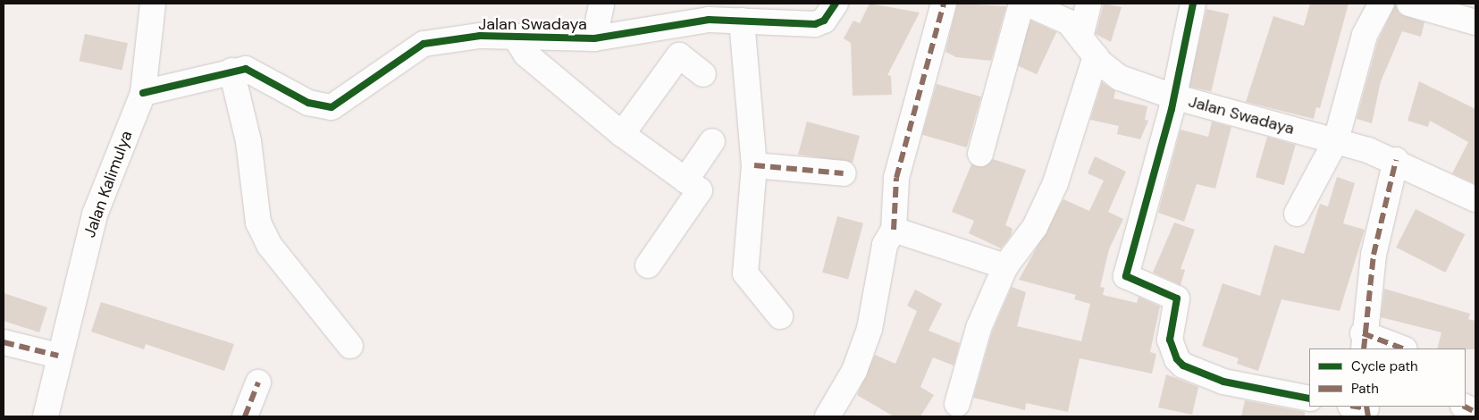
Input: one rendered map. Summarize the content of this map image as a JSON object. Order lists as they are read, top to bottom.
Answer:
{
  "streets": {
    "street": ["Jalan Swadaya", "Jalan Kalimulya"]
  },
  "crossings": [
    ["Jalan Swadaya", "Jalan Kalimulya"]
  ],
  "legend": ["Cycle path", "Path"]
}
